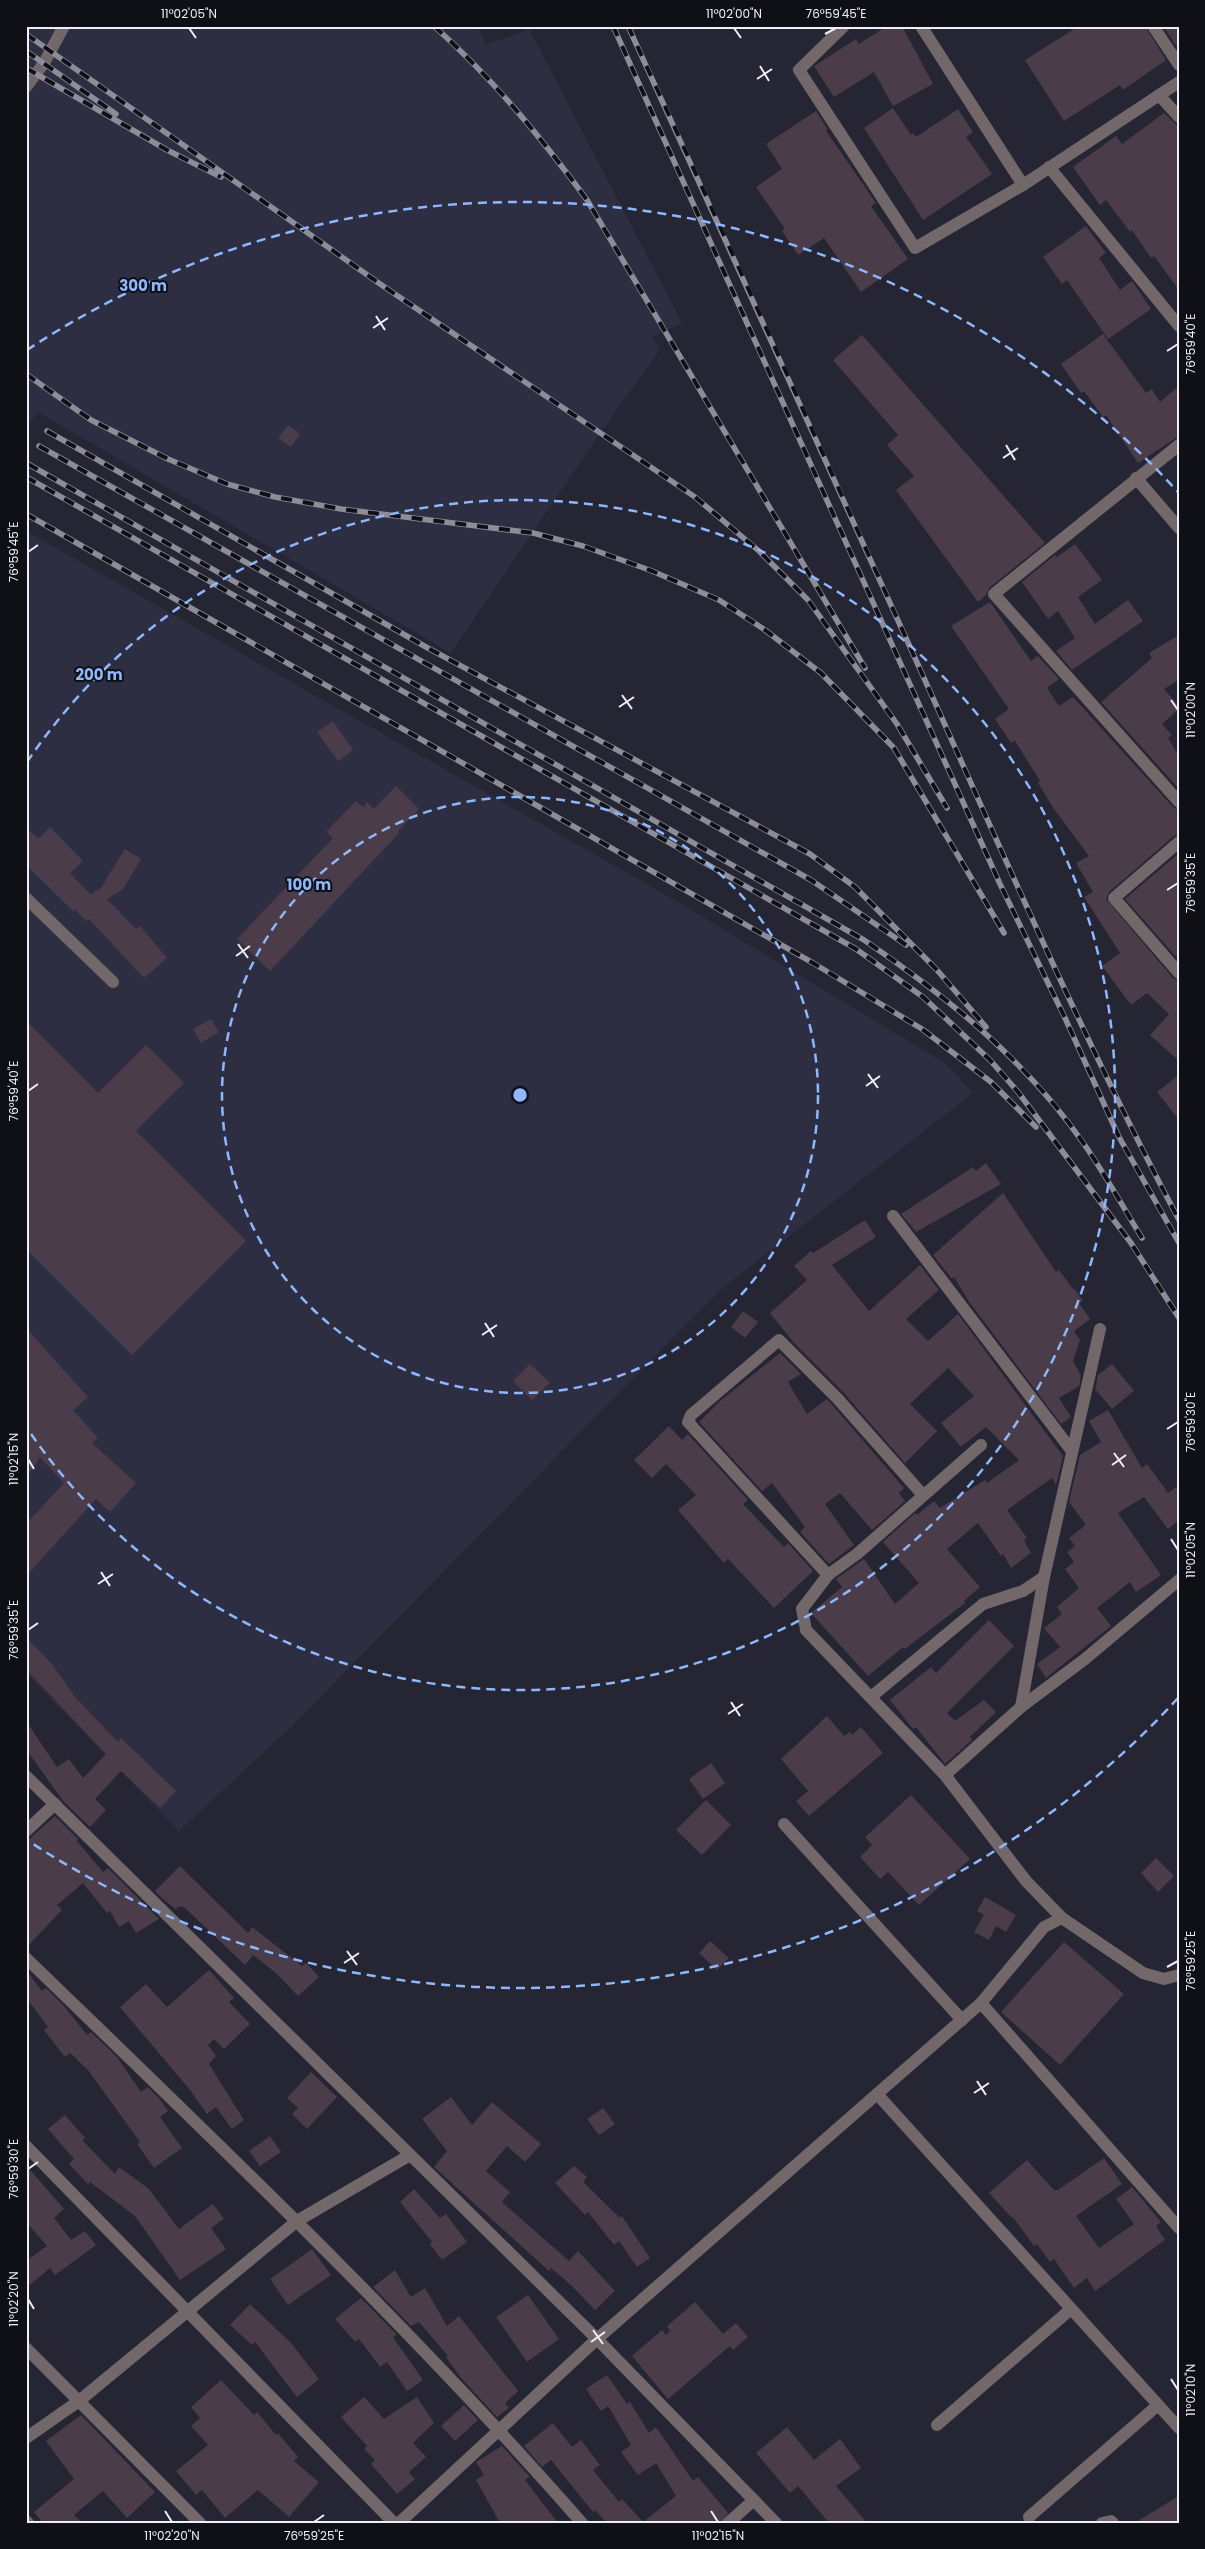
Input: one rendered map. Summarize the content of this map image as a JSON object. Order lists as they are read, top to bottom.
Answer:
{
  "coordinates": [
    "11°02'05\"N",
    "11°02'00\"N",
    "76°59'45\"E",
    "76°59'40\"E",
    "76°59'35\"E",
    "76°59'30\"E",
    "11°02'15\"N",
    "76°59'25\"E",
    "11°02'20\"N",
    "11°02'10\"N"
  ],
  "rings": ["300 m", "200 m", "100 m"]
}
